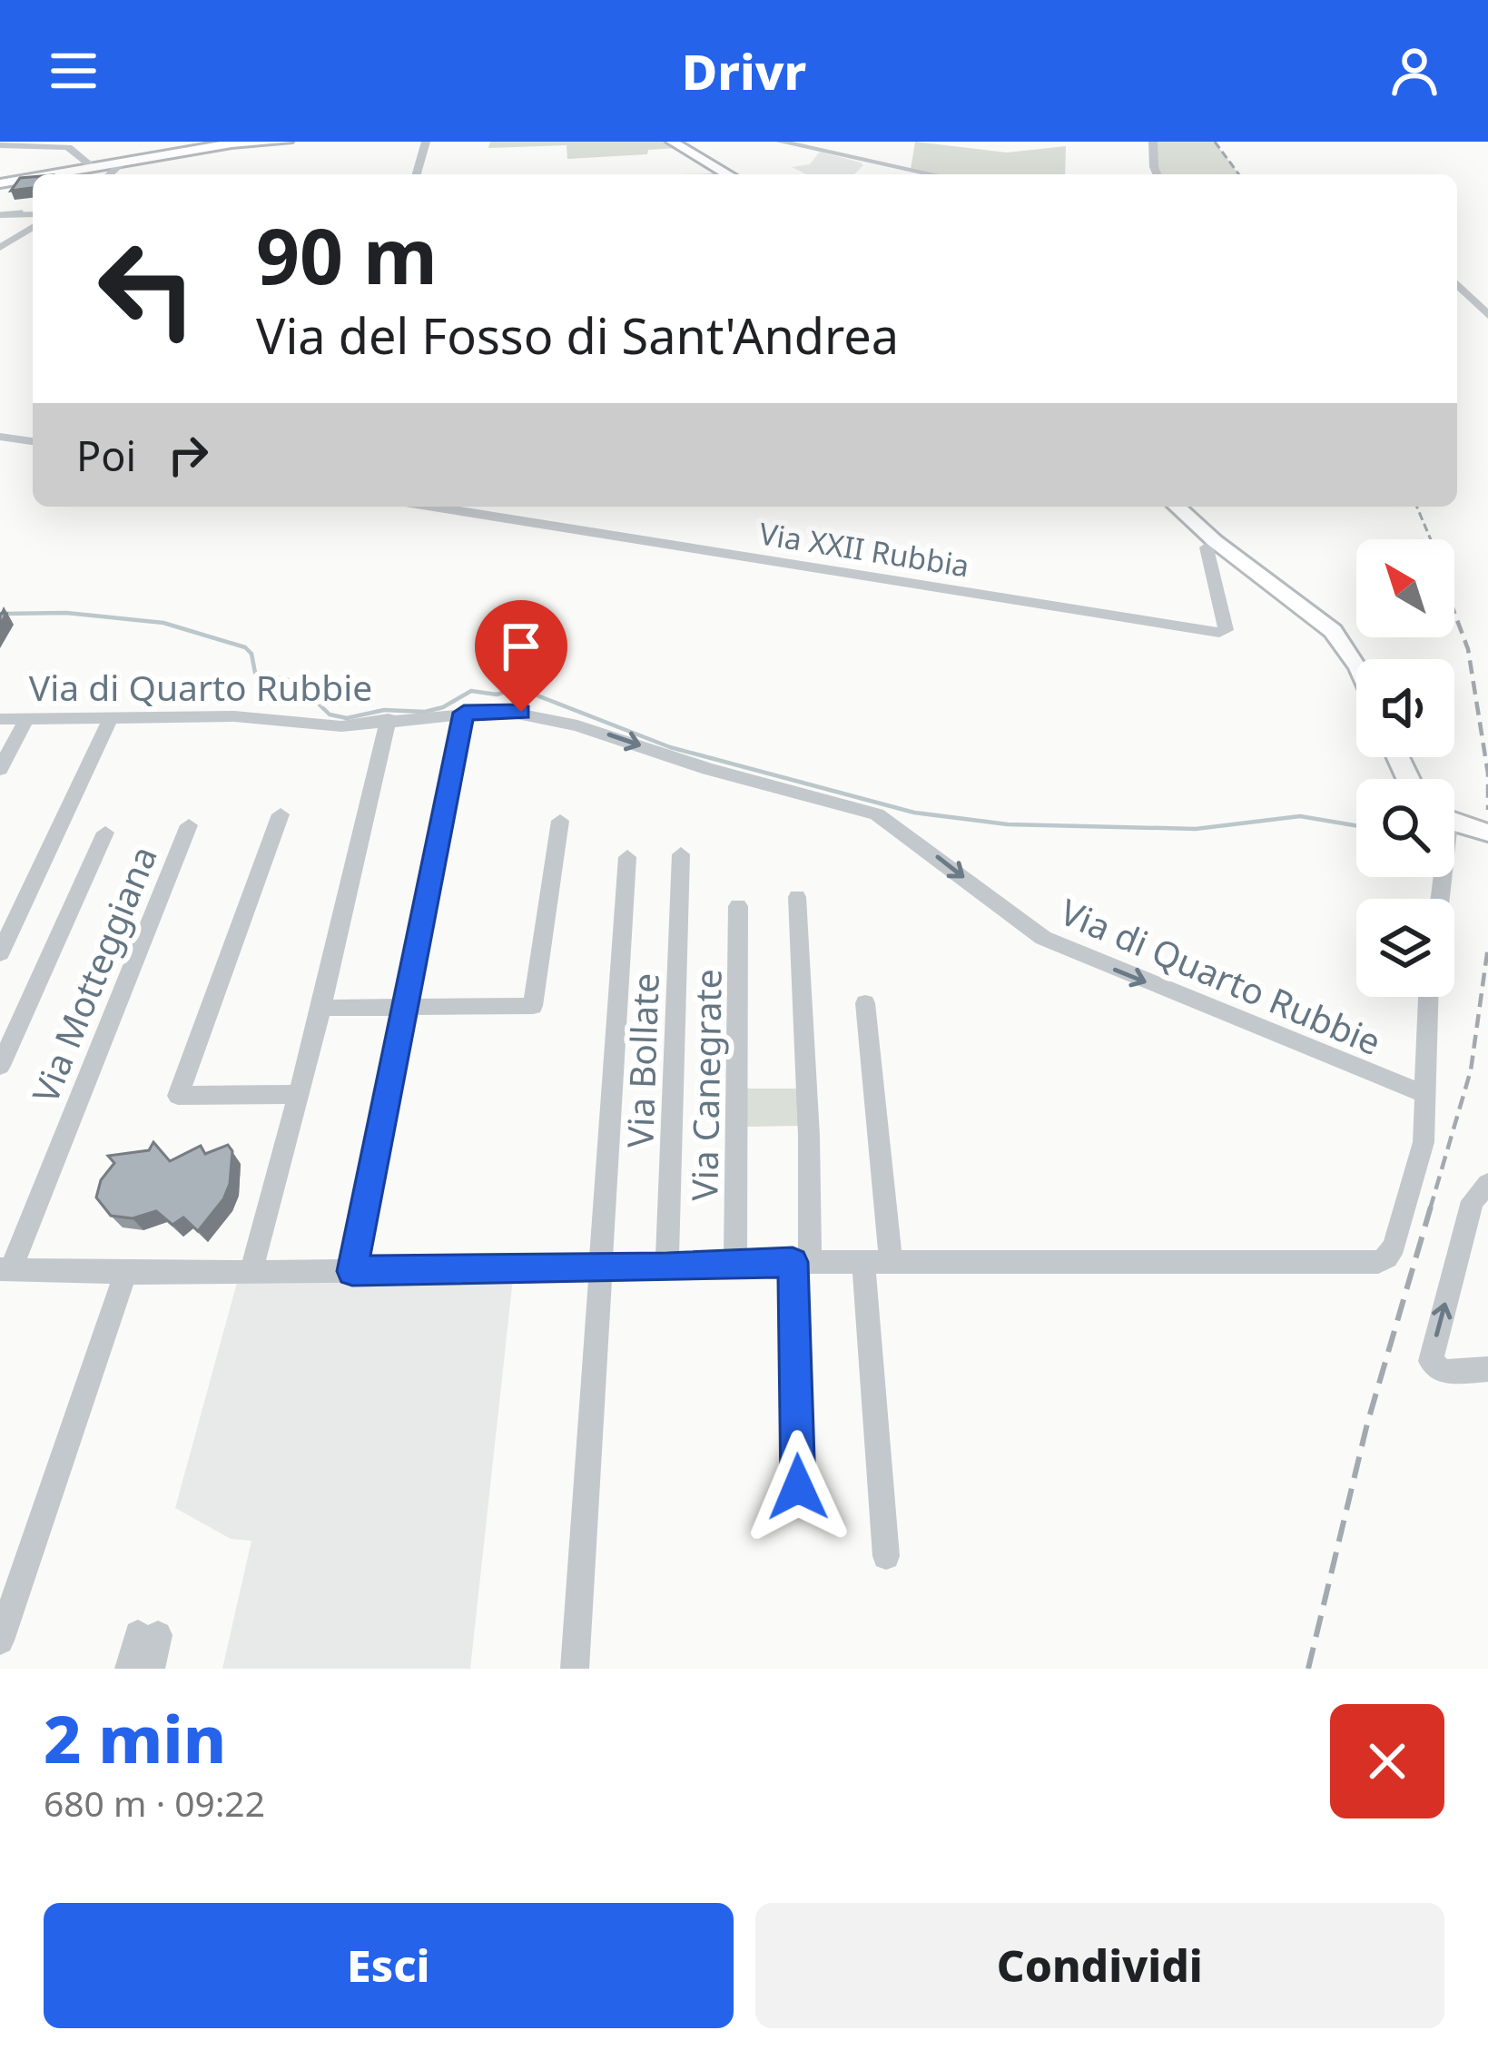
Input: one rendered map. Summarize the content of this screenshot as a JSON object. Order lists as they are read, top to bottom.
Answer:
{
  "streets": {
    "street": [
      "Via XXII Rubbia",
      "Via di Quarto Rubbie",
      "Via Motteggiana",
      "Via Bollate",
      "Via Canegrate"
    ]
  },
  "one_way": ["Via di Quarto Rubbie"],
  "north": "top left",
  "page": {
    "header": "Drivr",
    "turn": ["90 m", "Via del Fosso di Sant'Andrea"],
    "then": "Poi",
    "heading": ["2 min", "680 m · 09:22"],
    "buttons": ["Esci", "Condividi"]
  }
}
